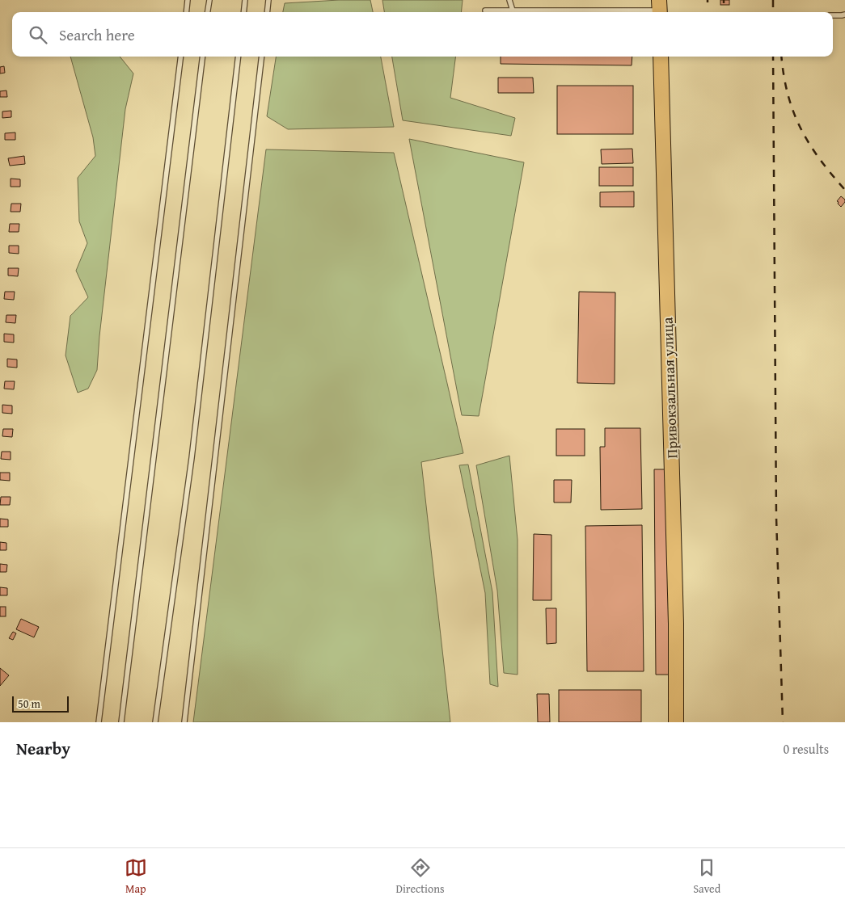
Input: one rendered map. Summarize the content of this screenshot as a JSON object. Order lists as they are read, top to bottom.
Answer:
{
  "streets": {
    "main road": ["Привокзальная улица"]
  },
  "scale_bar": "50 m",
  "page": {
    "search": "Search here",
    "scale": "50 m",
    "heading": ["Nearby", "0 results"],
    "nav": ["Map", "Directions", "Saved"]
  }
}
